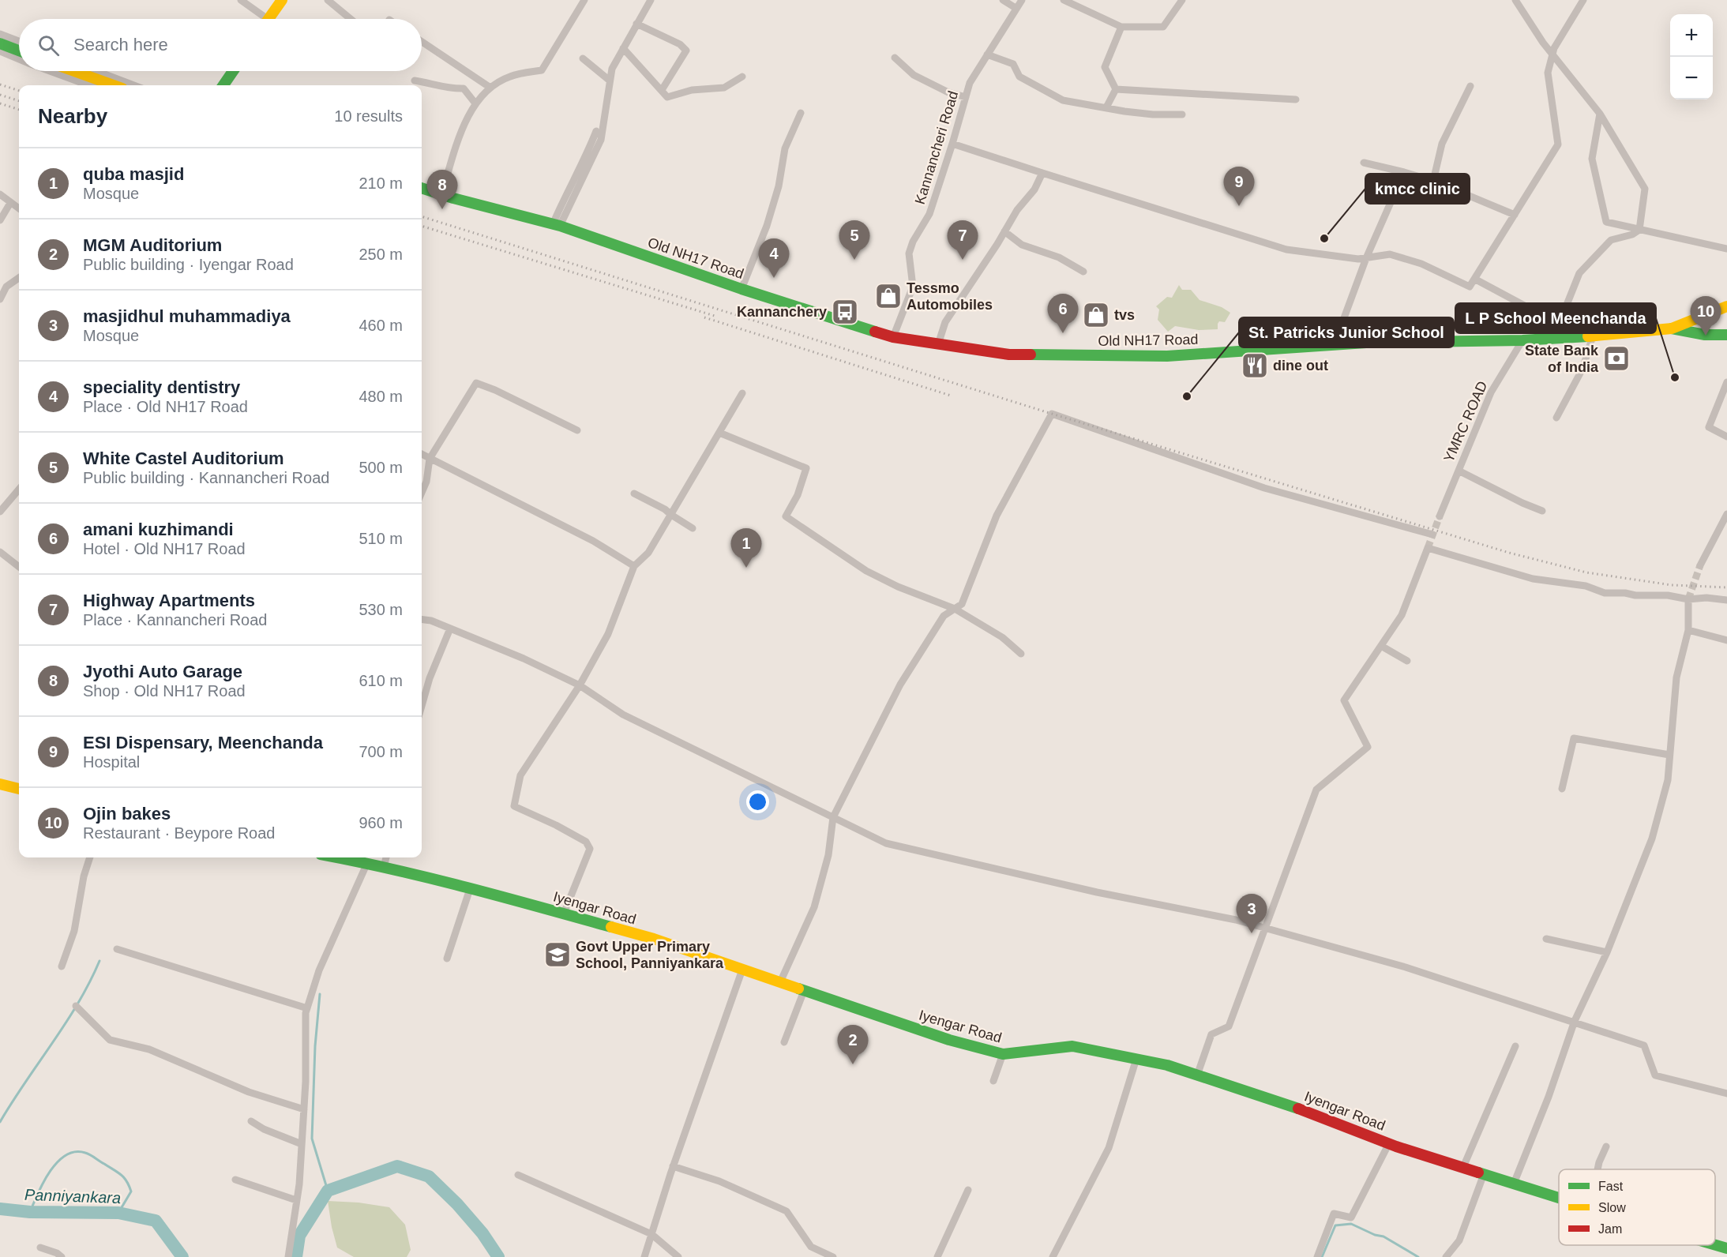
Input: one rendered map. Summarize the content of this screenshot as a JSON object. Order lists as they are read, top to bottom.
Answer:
{
  "streets": {
    "main road": ["Old NH17 Road", "Iyengar Road"],
    "street": ["Kannancheri Road", "YMRC ROAD"]
  },
  "crossings": [
    ["Kannancheri Road", "Old NH17 Road"],
    ["Old NH17 Road", "YMRC ROAD"]
  ],
  "water": ["Panniyankara"],
  "places": {
    "other": ["kmcc clinic", "L P School Meenchanda", "St. Patricks Junior School"],
    "shop": ["Tessmo Automobiles", "tvs"],
    "bus stop": ["Kannanchery"],
    "bank": ["State Bank of India"],
    "restaurant": ["dine out"],
    "school or university": ["Govt Upper Primary School, Panniyankara"]
  },
  "legend": ["Fast", "Slow", "Jam"],
  "page": {
    "map_buttons": ["+", "−"],
    "search": "Search here",
    "heading": ["Nearby", "10 results"],
    "list": [
      {
        "mark": "1",
        "name": "quba masjid",
        "note": "Mosque",
        "value": "210 m"
      },
      {
        "mark": "2",
        "name": "MGM Auditorium",
        "note": "Public building · Iyengar Road",
        "value": "250 m"
      },
      {
        "mark": "3",
        "name": "masjidhul muhammadiya",
        "note": "Mosque",
        "value": "460 m"
      },
      {
        "mark": "4",
        "name": "speciality dentistry",
        "note": "Place · Old NH17 Road",
        "value": "480 m"
      },
      {
        "mark": "5",
        "name": "White Castel Auditorium",
        "note": "Public building · Kannancheri Road",
        "value": "500 m"
      },
      {
        "mark": "6",
        "name": "amani kuzhimandi",
        "note": "Hotel · Old NH17 Road",
        "value": "510 m"
      },
      {
        "mark": "7",
        "name": "Highway Apartments",
        "note": "Place · Kannancheri Road",
        "value": "530 m"
      },
      {
        "mark": "8",
        "name": "Jyothi Auto Garage",
        "note": "Shop · Old NH17 Road",
        "value": "610 m"
      },
      {
        "mark": "9",
        "name": "ESI Dispensary, Meenchanda",
        "note": "Hospital",
        "value": "700 m"
      },
      {
        "mark": "10",
        "name": "Ojin bakes",
        "note": "Restaurant · Beypore Road",
        "value": "960 m"
      }
    ],
    "pins": [
      "9",
      "8",
      "5",
      "7",
      "4",
      "6",
      "10",
      "1",
      "3",
      "2"
    ]
  }
}
